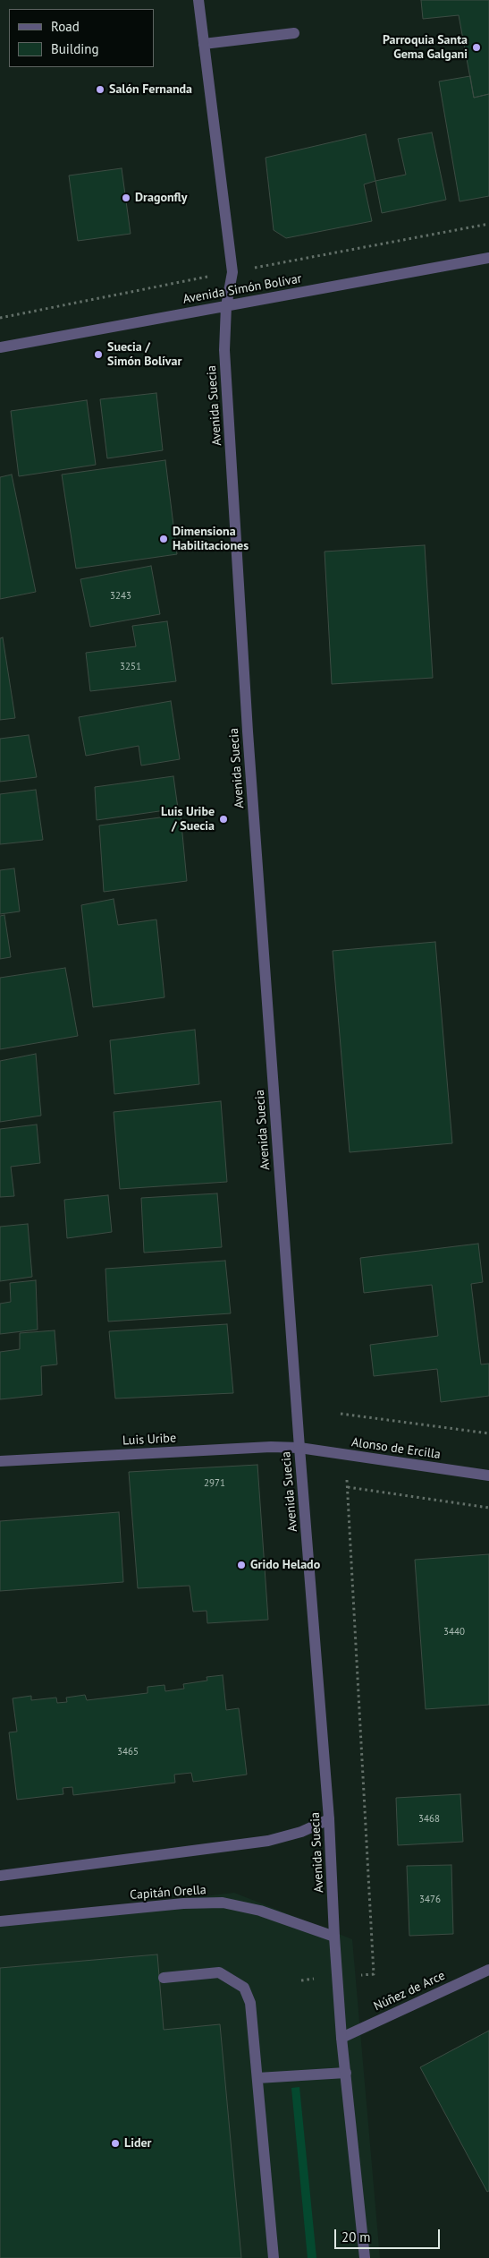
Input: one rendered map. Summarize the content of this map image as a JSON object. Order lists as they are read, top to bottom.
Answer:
{
  "streets": {
    "street": [
      "Avenida Simón Bolívar",
      "Avenida Suecia",
      "Luis Uribe",
      "Alonso de Ercilla",
      "Capitán Orella",
      "Núñez de Arce"
    ]
  },
  "crossings": [
    ["Avenida Simón Bolívar", "Avenida Suecia"],
    ["Avenida Suecia", "Luis Uribe"],
    ["Avenida Suecia", "Alonso de Ercilla"],
    ["Avenida Suecia", "Capitán Orella"],
    ["Avenida Suecia", "Núñez de Arce"],
    ["Luis Uribe", "Alonso de Ercilla"]
  ],
  "places": [
    "Parroquia Santa Gema Galgani",
    "Salón Fernanda",
    "Dragonfly",
    "Suecia / Simón Bolívar",
    "Dimensiona Habilitaciones",
    "Luis Uribe / Suecia",
    "Grido Helado",
    "Lider"
  ],
  "house_numbers": [
    "3243",
    "3251",
    "2971",
    "3440",
    "3465",
    "3468",
    "3476"
  ],
  "legend": ["Road", "Building"],
  "scale_bar": "20 m"
}
